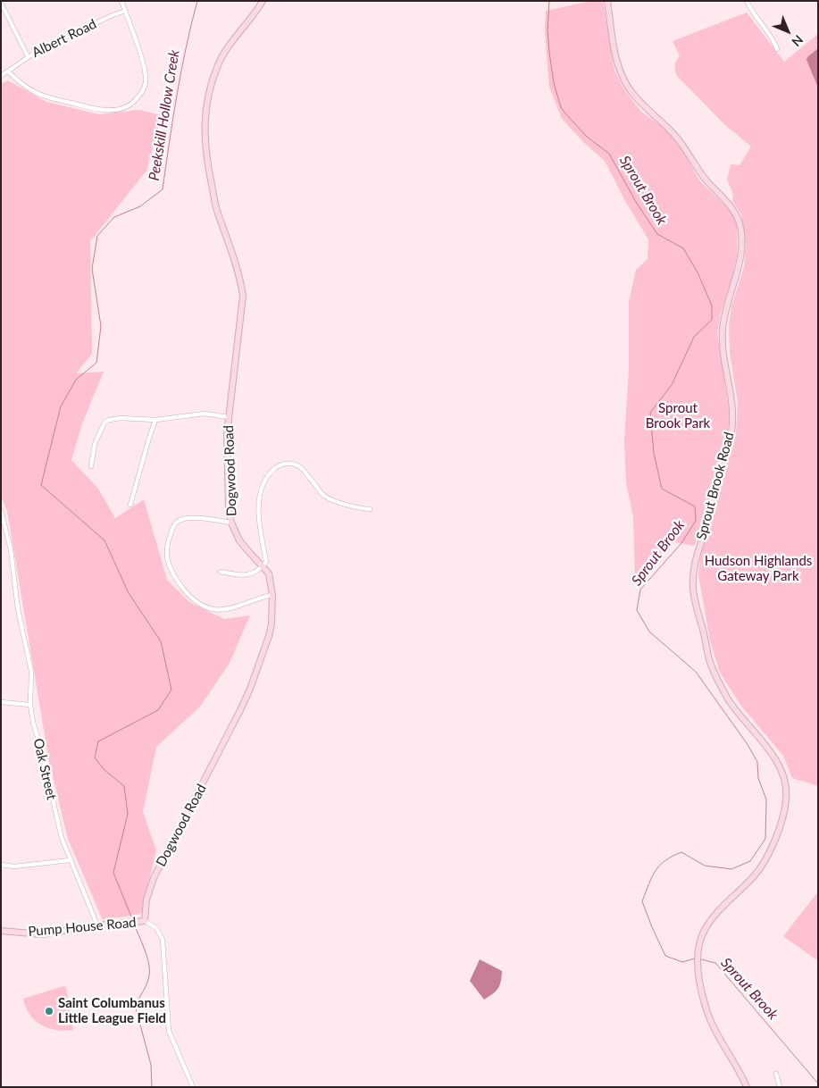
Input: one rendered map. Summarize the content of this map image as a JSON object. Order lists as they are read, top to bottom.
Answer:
{
  "streets": {
    "street": [
      "Albert Road",
      "Dogwood Road",
      "Sprout Brook Road",
      "Oak Street",
      "Pump House Road"
    ]
  },
  "crossings": [
    ["Dogwood Road", "Pump House Road"],
    ["Oak Street", "Pump House Road"]
  ],
  "water": ["Peekskill Hollow Creek", "Sprout Brook"],
  "parks": ["Sprout Brook Park", "Hudson Highlands Gateway Park"],
  "places": ["Saint Columbanus Little League Field"],
  "north": "bottom right"
}
